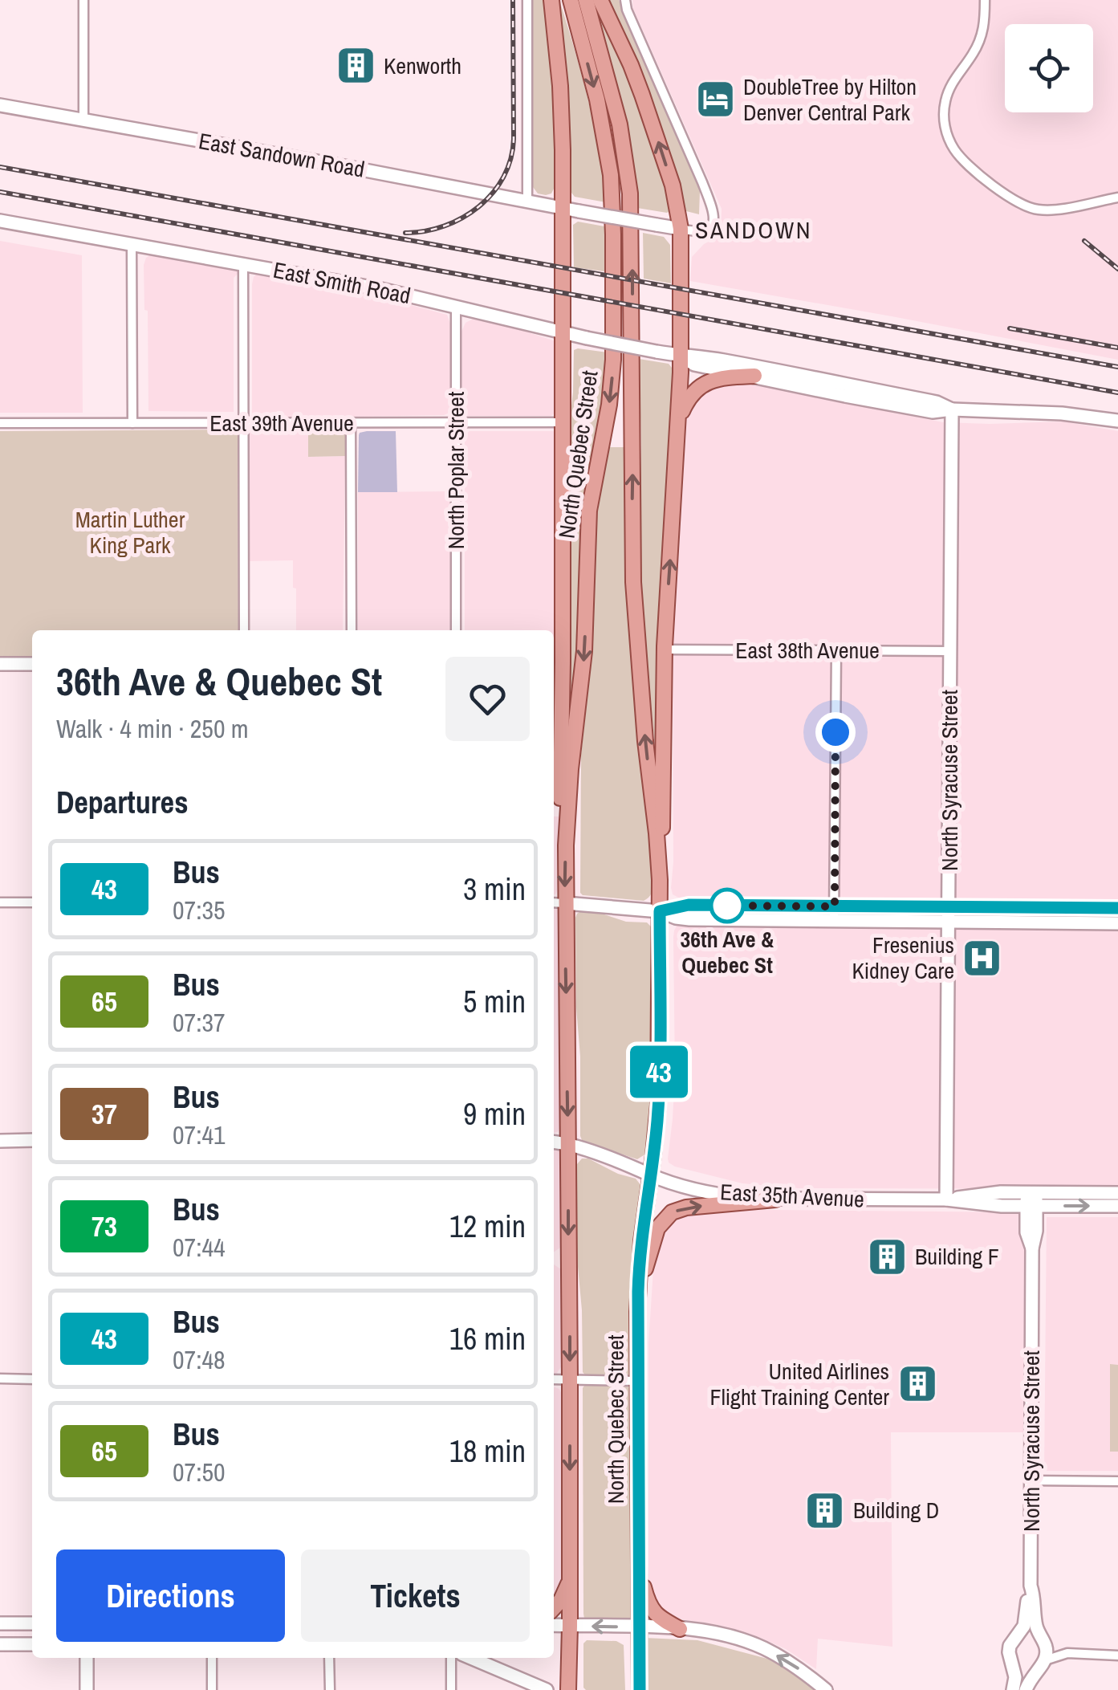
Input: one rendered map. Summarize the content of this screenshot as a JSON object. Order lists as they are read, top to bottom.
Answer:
{
  "streets": {
    "main road": ["North Quebec Street"],
    "street": [
      "East Sandown Road",
      "East Smith Road",
      "East 39th Avenue",
      "North Poplar Street",
      "East 38th Avenue",
      "North Syracuse Street",
      "East 35th Avenue"
    ]
  },
  "crossings": [
    ["East Smith Road", "North Poplar Street"],
    ["East Smith Road", "North Syracuse Street"],
    ["East 39th Avenue", "North Poplar Street"],
    ["North Quebec Street", "East 35th Avenue"],
    ["East 38th Avenue", "North Syracuse Street"],
    ["North Syracuse Street", "East 35th Avenue"]
  ],
  "districts": ["SANDOWN"],
  "parks": ["Martin Luther King Park"],
  "places": {
    "building": [
      "Kenworth",
      "Building F",
      "United Airlines Flight Training Center",
      "Building D"
    ],
    "hotel": ["DoubleTree by Hilton Denver Central Park"],
    "other": ["36th Ave & Quebec St"],
    "hospital": ["Fresenius Kidney Care"]
  },
  "lines": ["bus line 43"],
  "page": {
    "on_map": "43",
    "heading": [
      ["36th Ave & Quebec St", "Walk · 4 min · 250 m"],
      "Departures"
    ],
    "list": [
      {
        "mark": "43",
        "name": "Bus",
        "note": "07:35",
        "value": "3 min"
      },
      {
        "mark": "65",
        "name": "Bus",
        "note": "07:37",
        "value": "5 min"
      },
      {
        "mark": "37",
        "name": "Bus",
        "note": "07:41",
        "value": "9 min"
      },
      {
        "mark": "73",
        "name": "Bus",
        "note": "07:44",
        "value": "12 min"
      },
      {
        "mark": "43",
        "name": "Bus",
        "note": "07:48",
        "value": "16 min"
      },
      {
        "mark": "65",
        "name": "Bus",
        "note": "07:50",
        "value": "18 min"
      }
    ],
    "buttons": ["Directions", "Tickets"]
  }
}
